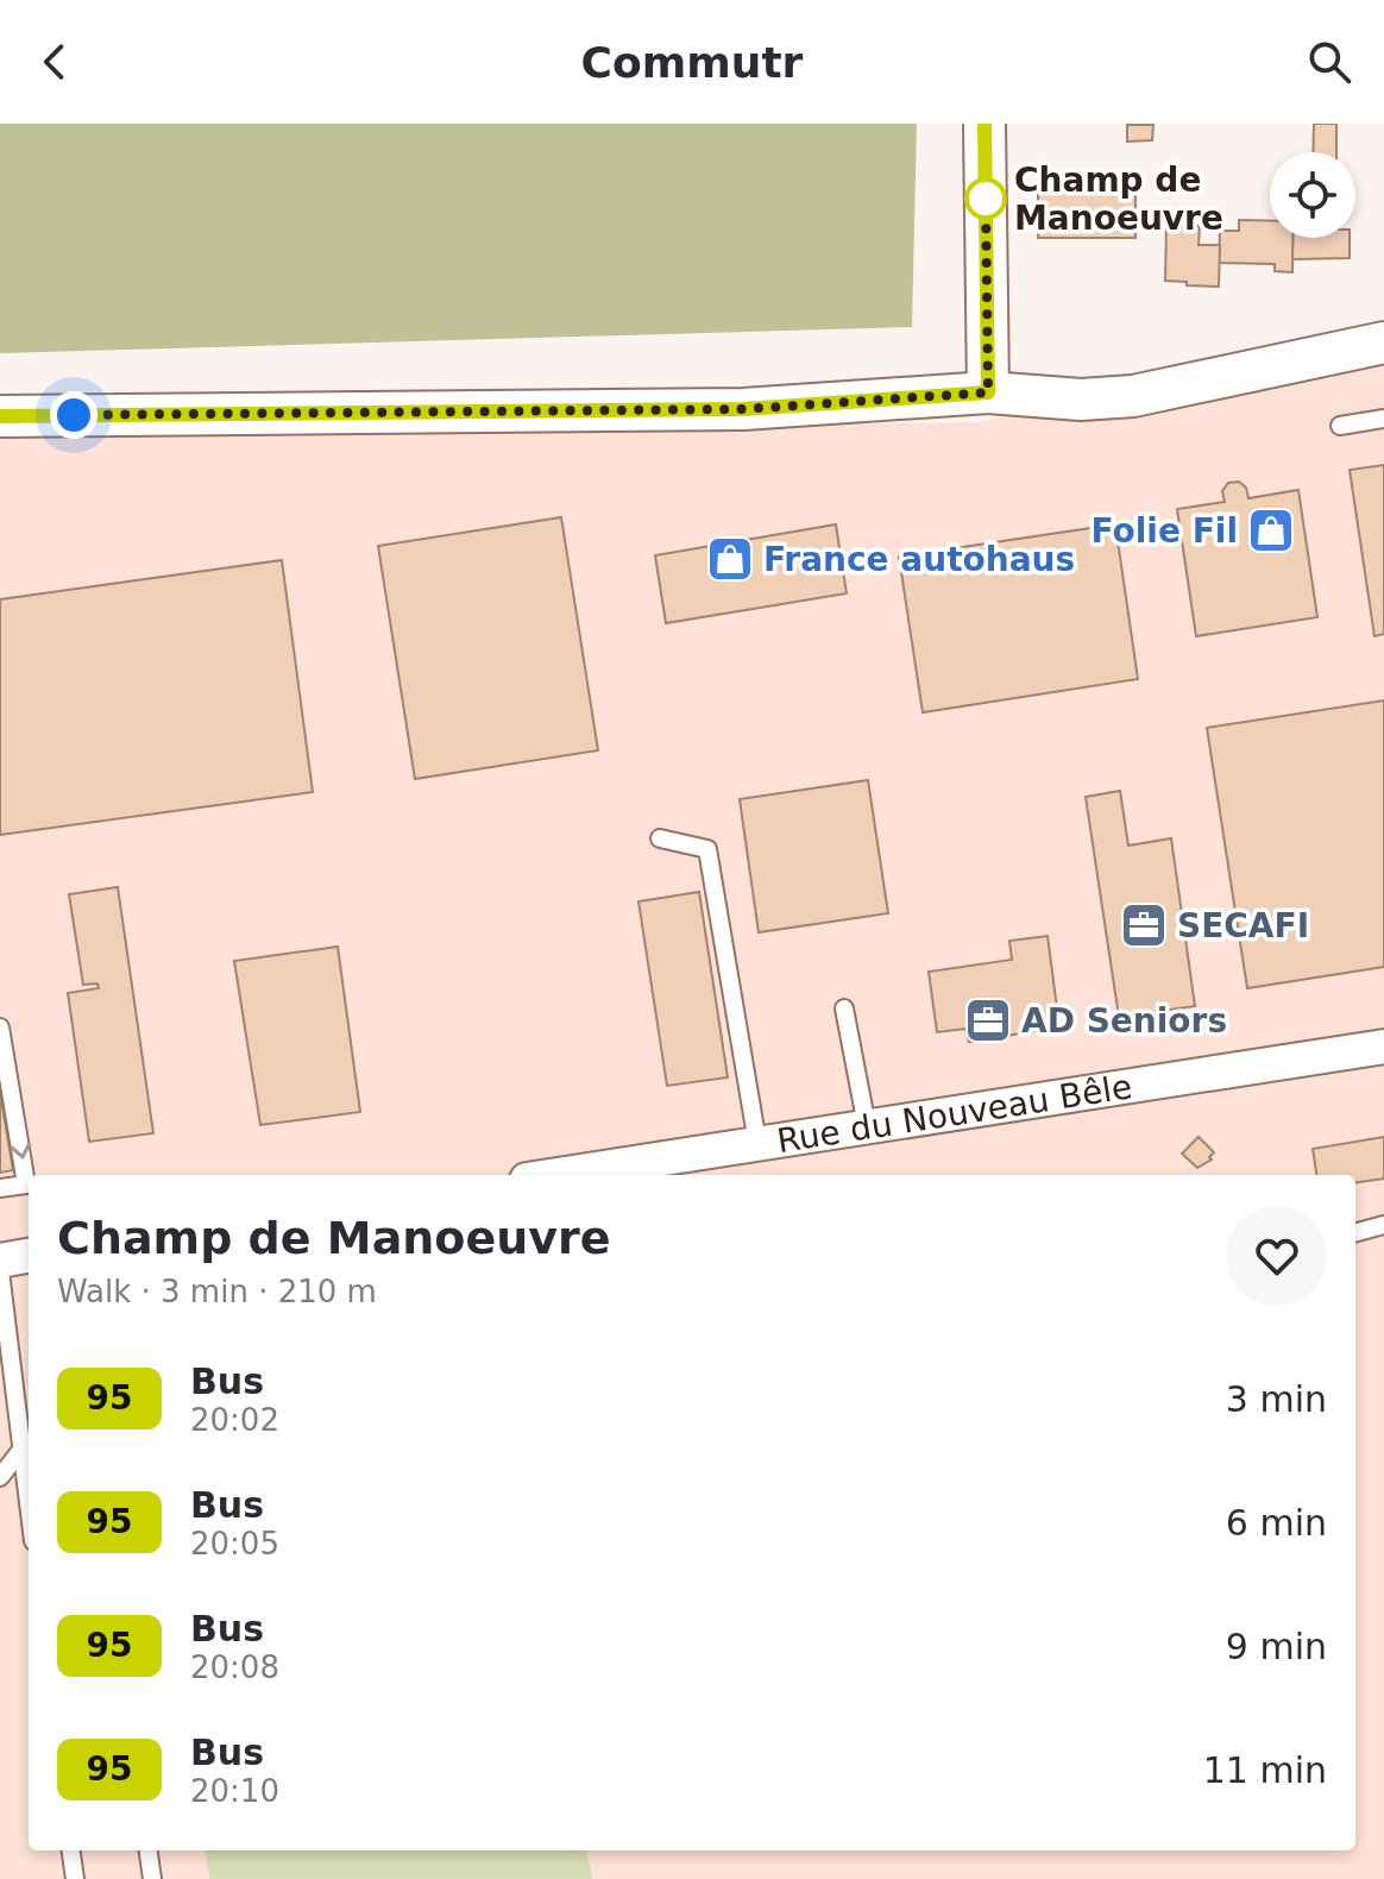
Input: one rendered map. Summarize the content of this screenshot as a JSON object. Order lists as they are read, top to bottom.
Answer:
{
  "streets": {
    "street": ["Rue du Nouveau Bêle"]
  },
  "places": {
    "other": ["Champ de Manoeuvre"],
    "shop": ["Folie Fil", "France autohaus"],
    "office": ["SECAFI", "AD Seniors"]
  },
  "lines": ["bus line 95"],
  "page": {
    "header": "Commutr",
    "heading": ["Champ de Manoeuvre", "Walk · 3 min · 210 m"],
    "list": [
      {
        "mark": "95",
        "name": "Bus",
        "note": "20:02",
        "value": "3 min"
      },
      {
        "mark": "95",
        "name": "Bus",
        "note": "20:05",
        "value": "6 min"
      },
      {
        "mark": "95",
        "name": "Bus",
        "note": "20:08",
        "value": "9 min"
      },
      {
        "mark": "95",
        "name": "Bus",
        "note": "20:10",
        "value": "11 min"
      }
    ]
  }
}
